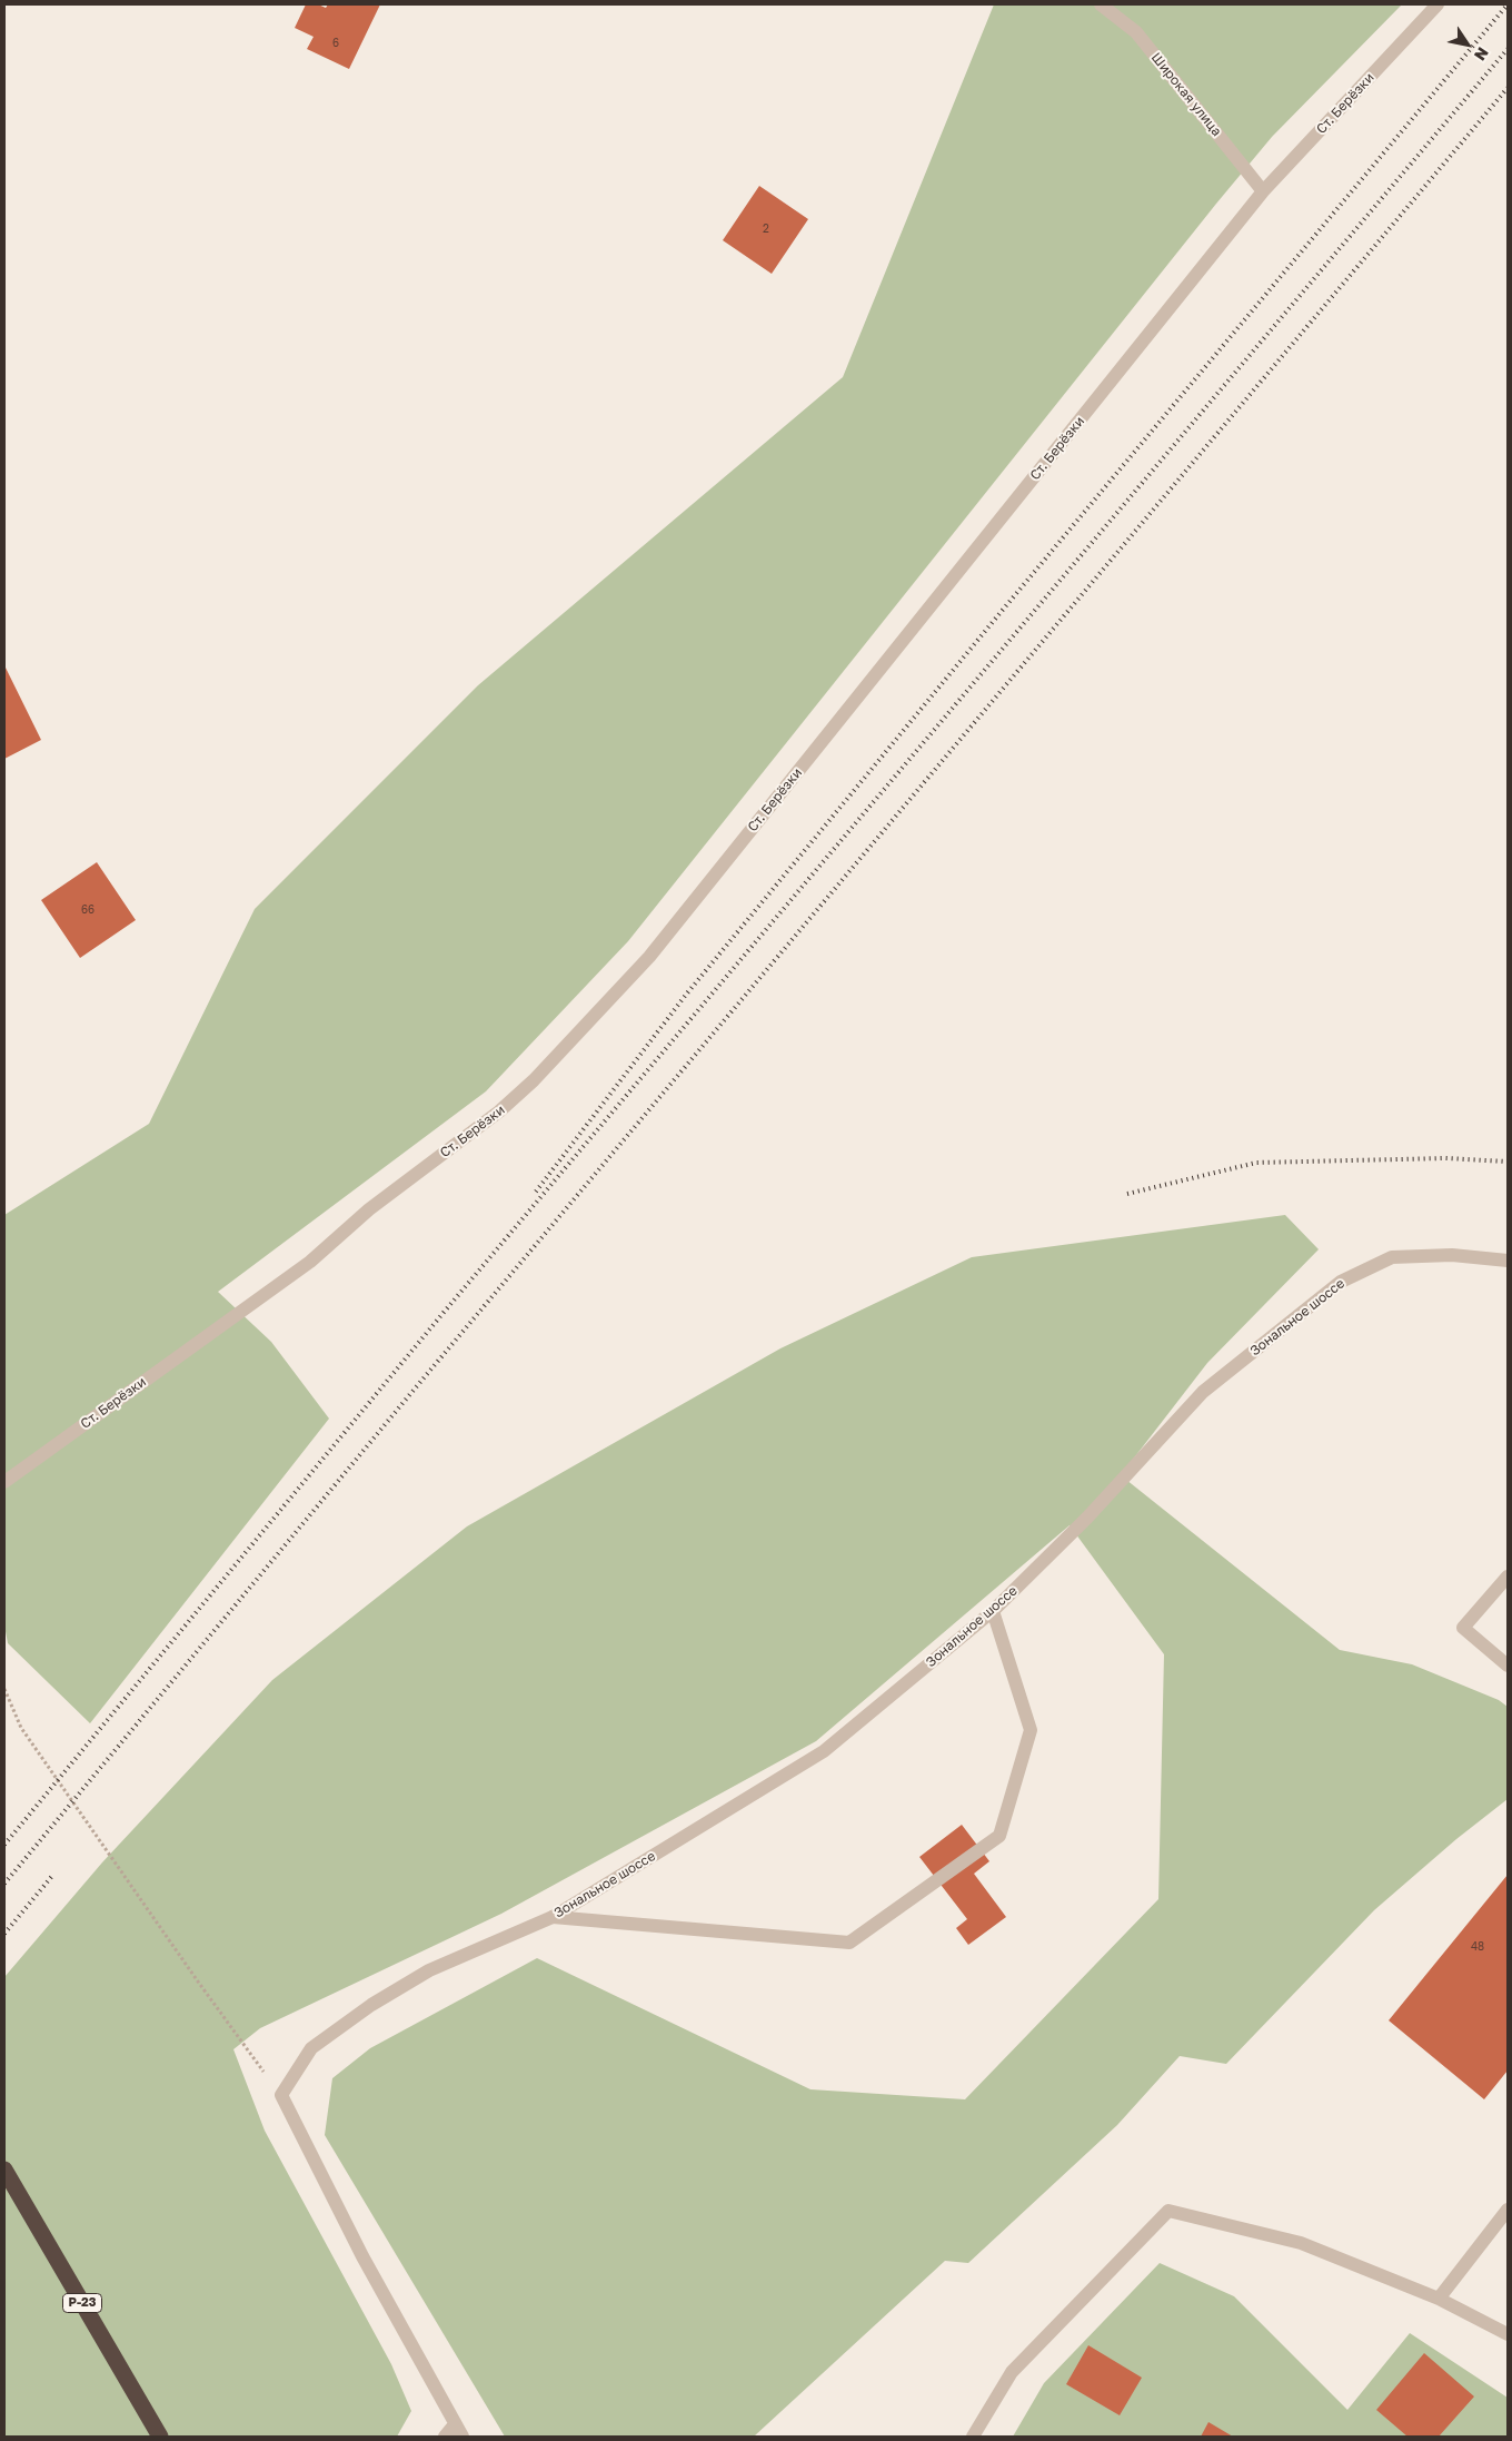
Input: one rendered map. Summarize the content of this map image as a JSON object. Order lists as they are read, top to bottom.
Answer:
{
  "streets": {
    "highway": ["Р-23"],
    "street": ["Широкая улица", "Ст. Берёзки", "Зональное шоссе"]
  },
  "crossings": [
    ["Широкая улица", "Ст. Берёзки"]
  ],
  "house_numbers": [
    "6",
    "2",
    "66",
    "48"
  ],
  "north": "bottom right"
}
